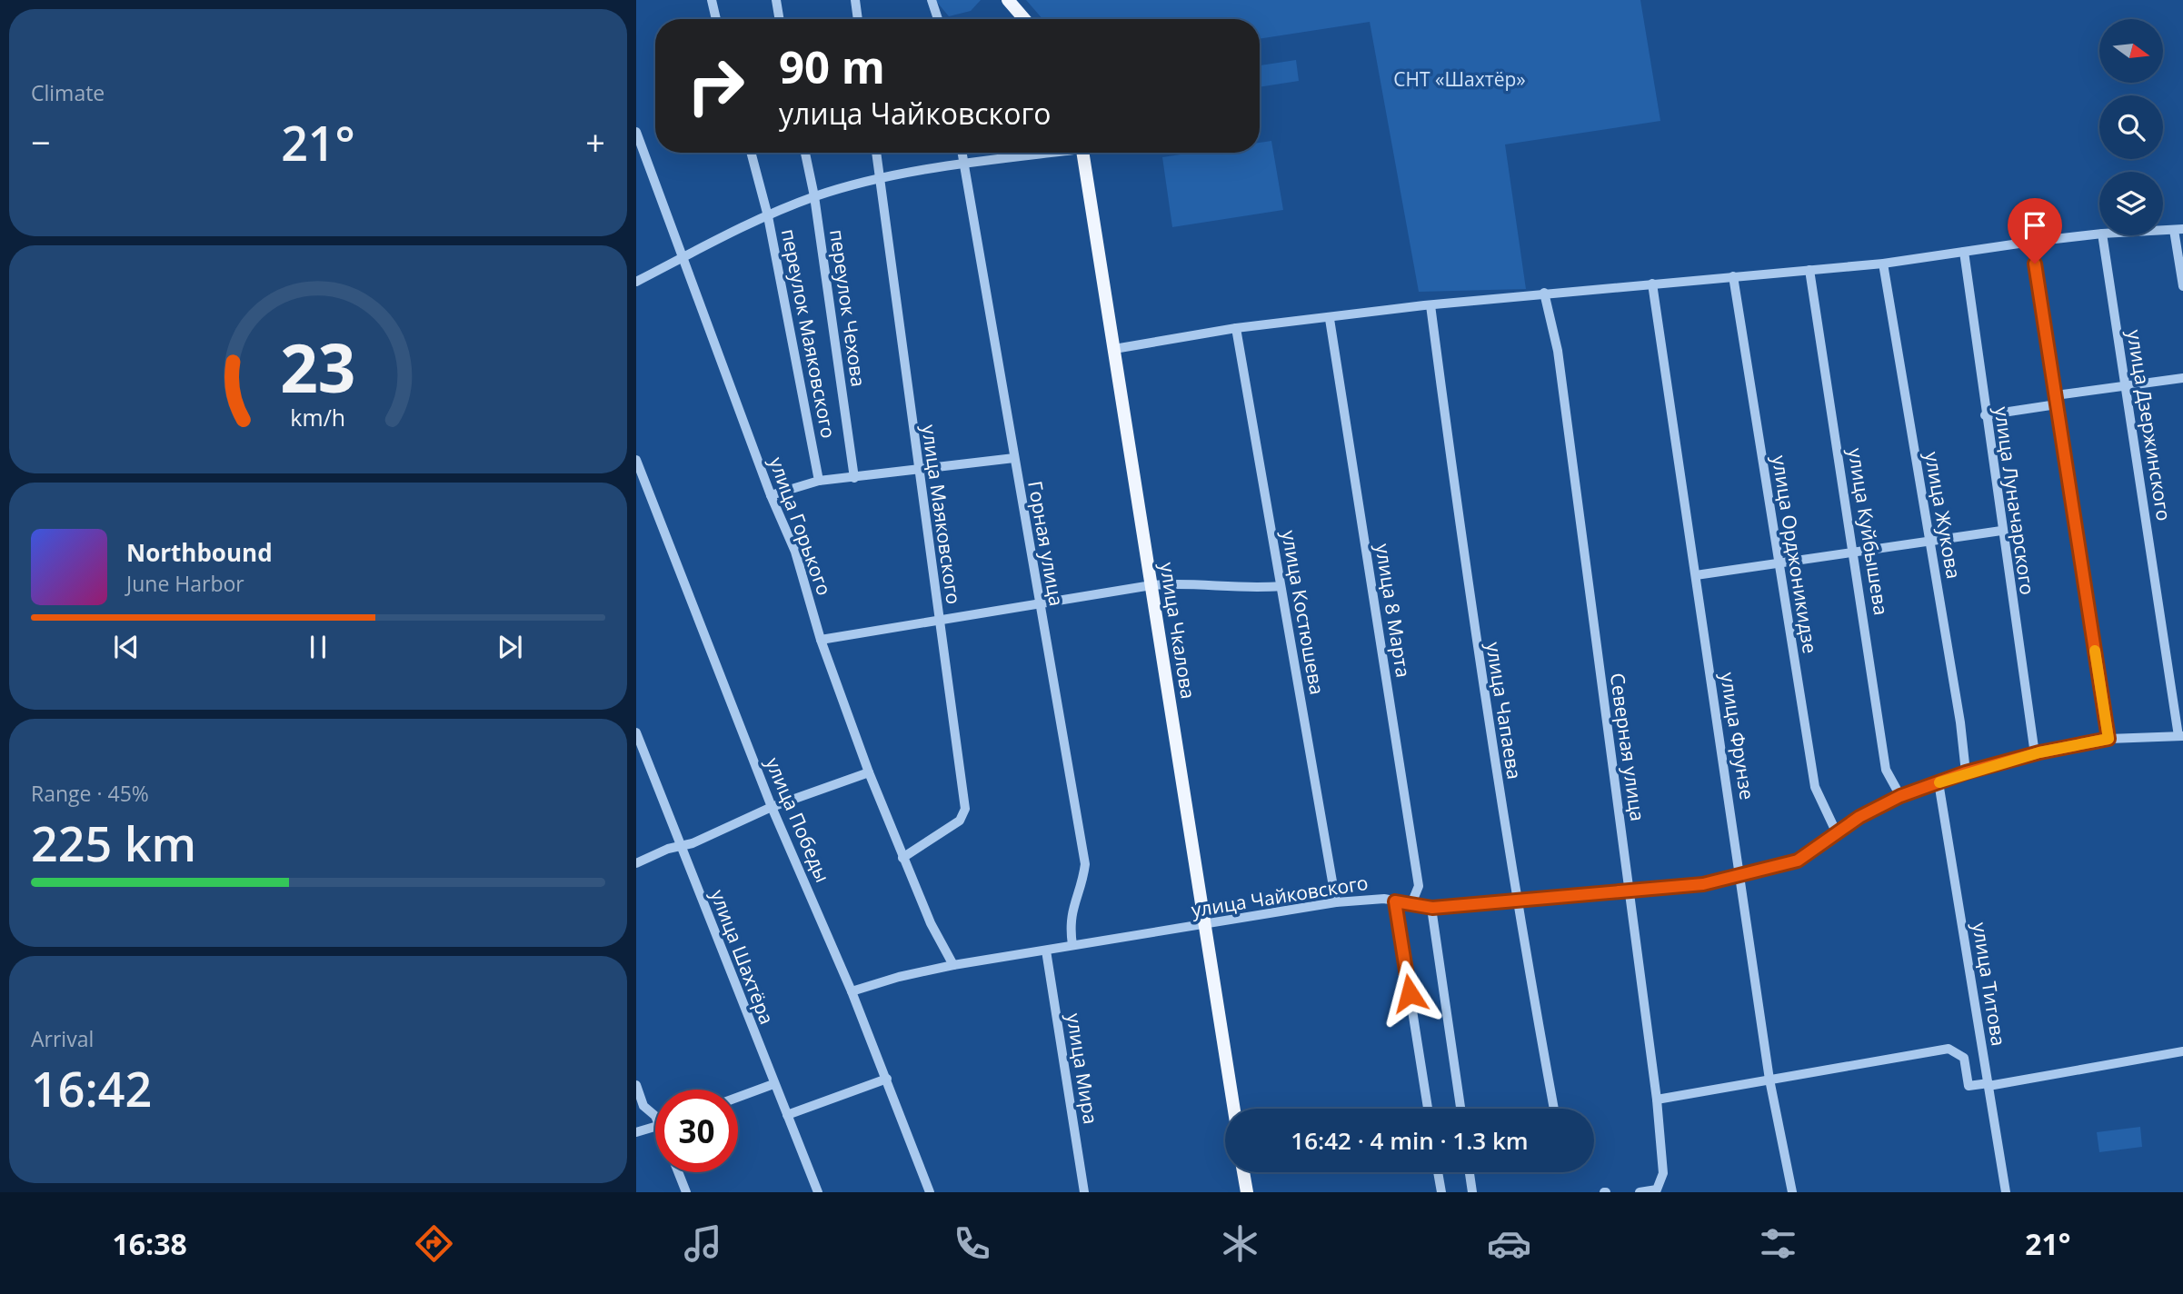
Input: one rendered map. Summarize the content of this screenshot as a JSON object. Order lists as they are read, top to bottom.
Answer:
{
  "streets": {
    "main road": ["улица Чкалова"],
    "street": [
      "переулок Чехова",
      "переулок Маяковского",
      "улица Дзержинского",
      "улица Луначарского",
      "улица Маяковского",
      "улица Жукова",
      "улица Горького",
      "улица Куйбышева",
      "Горная улица",
      "улица Орджоникидзе",
      "улица 8 Марта",
      "улица Костюшева",
      "улица Чапаева",
      "улица Фрунзе",
      "Северная улица",
      "улица Победы",
      "улица Чайковского",
      "улица Шахтёра",
      "улица Титова",
      "улица Мира"
    ]
  },
  "crossings": [
    ["улица Дзержинского", "улица Чайковского"],
    ["улица Луначарского", "улица Чайковского"],
    ["улица Маяковского", "улица Горького"],
    ["улица Жукова", "улица Чайковского"],
    ["улица Горького", "улица Чайковского"],
    ["улица Куйбышева", "улица Чайковского"],
    ["Горная улица", "улица Чайковского"],
    ["улица Орджоникидзе", "улица Чайковского"],
    ["улица 8 Марта", "улица Чайковского"],
    ["улица Костюшева", "улица Чайковского"],
    ["улица Чкалова", "улица Чайковского"],
    ["улица Чапаева", "улица Чайковского"],
    ["улица Фрунзе", "улица Чайковского"],
    ["Северная улица", "улица Чайковского"],
    ["улица Победы", "улица Чайковского"],
    ["улица Чайковского", "улица Титова"],
    ["улица Чайковского", "улица Мира"]
  ],
  "parks": ["СНТ «Шахтёр»"],
  "north": "right",
  "page": {
    "tile": [
      "Climate",
      ["Range · 45%", "225 km"],
      ["Arrival", "16:42"]
    ],
    "turn": ["90 m", "улица Чайковского"],
    "heat": ["−", "21°", "+"],
    "song": ["Northbound", "June Harbor"],
    "limit": "30",
    "trip": "16:42 · 4 min · 1.3 km",
    "tabs": ["16:38", "21°"],
    "gauge": ["23", "km/h"]
  }
}
